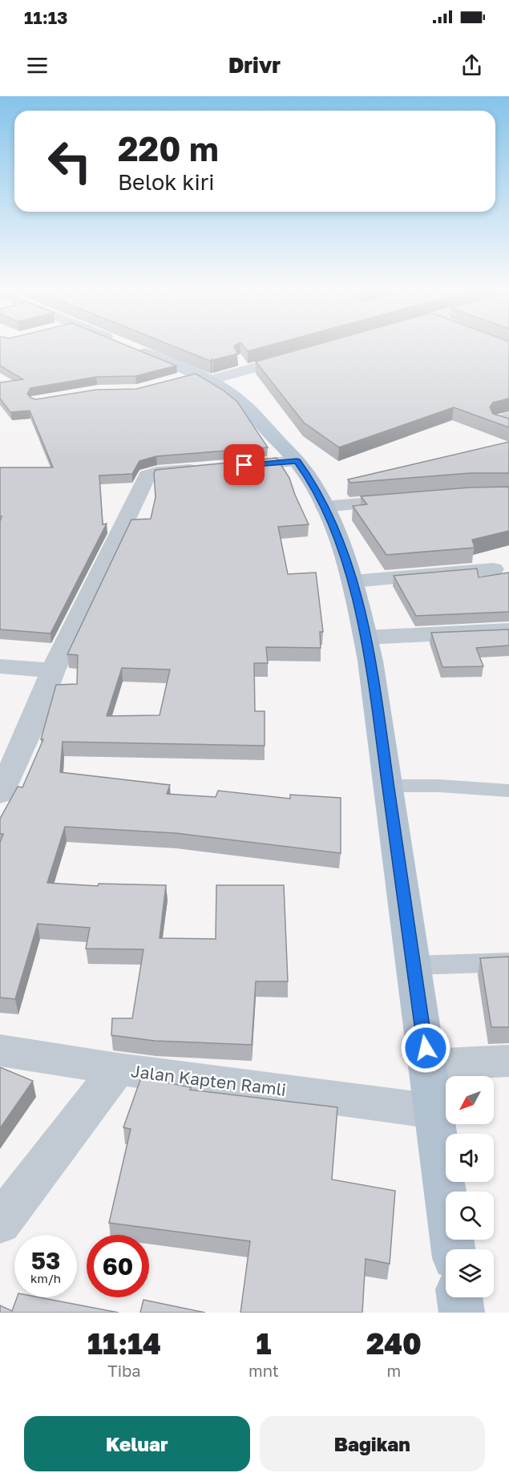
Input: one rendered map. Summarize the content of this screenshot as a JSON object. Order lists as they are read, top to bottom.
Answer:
{
  "streets": {
    "street": ["Jalan Kapten Ramli"]
  },
  "north": "bottom left",
  "page": {
    "status": "11:13",
    "header": "Drivr",
    "turn": ["220 m", "Belok kiri"],
    "speed": "53 km/h",
    "limit": "60",
    "eta": [
      "11:14",
      "Tiba",
      "1",
      "mnt",
      "240",
      "m"
    ],
    "buttons": ["Keluar", "Bagikan"]
  }
}
